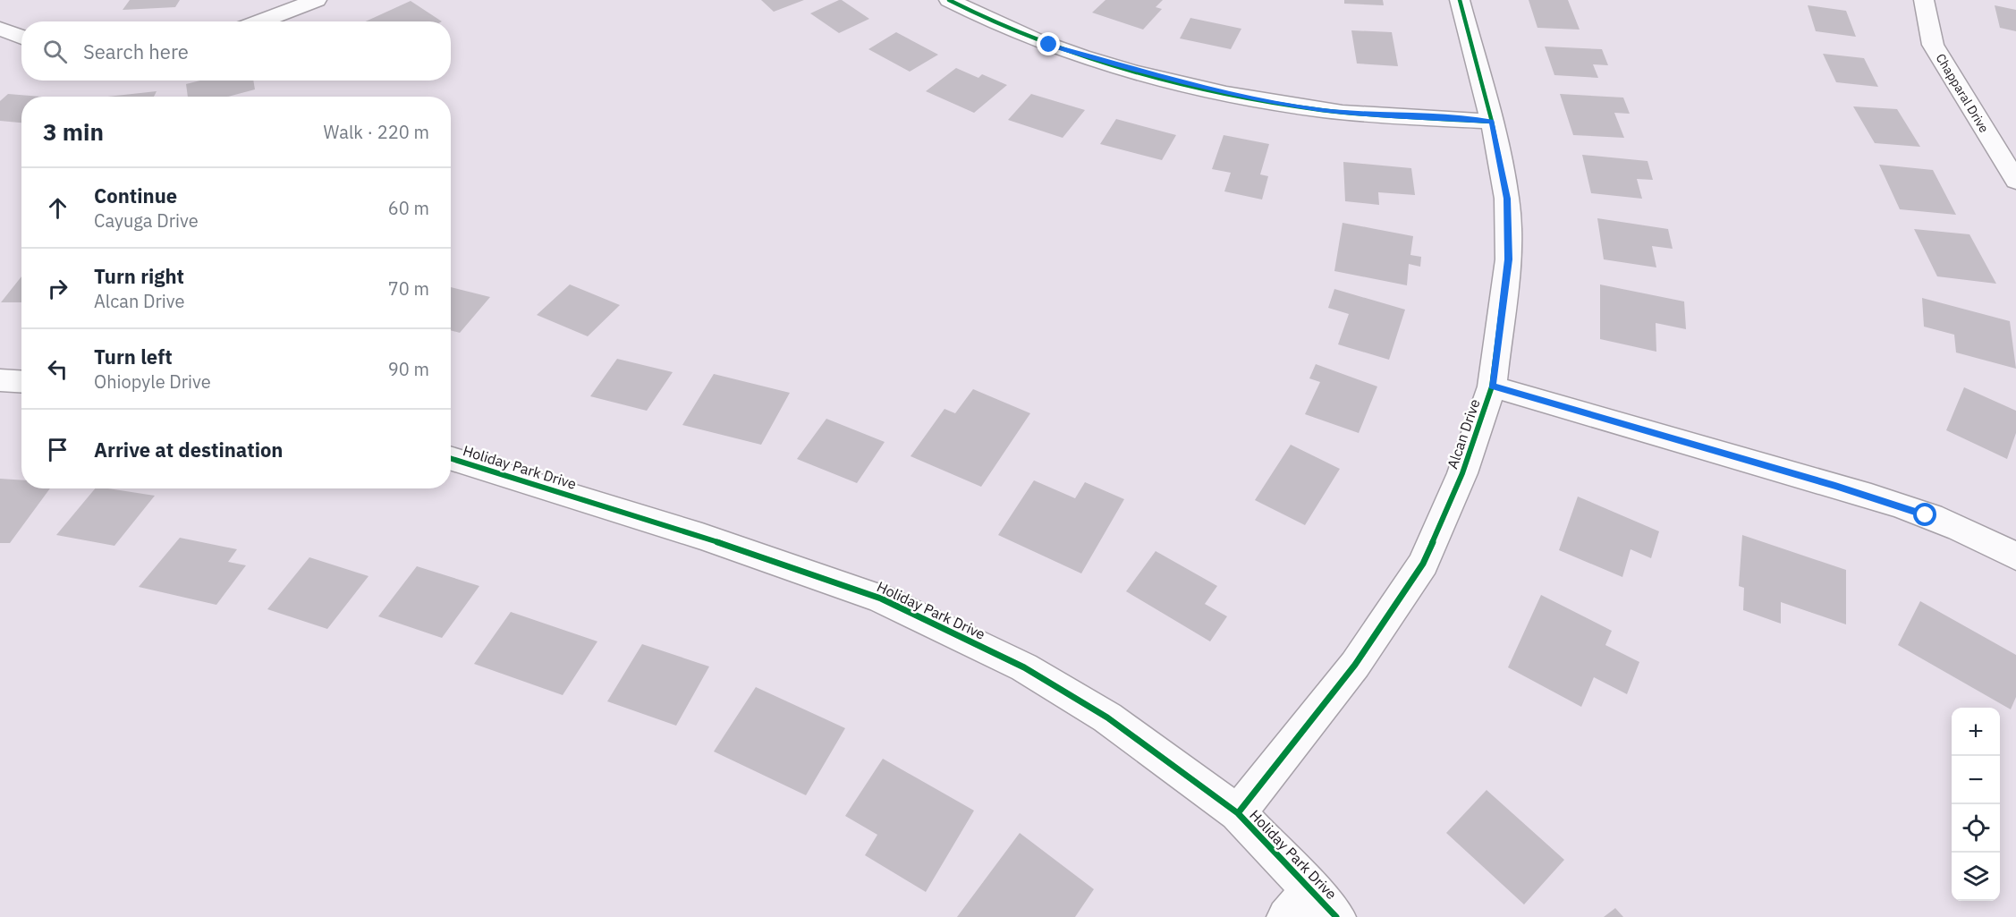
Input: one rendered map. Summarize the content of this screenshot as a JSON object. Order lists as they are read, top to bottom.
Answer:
{
  "streets": {
    "street": ["Chapparal Drive", "Alcan Drive", "Holiday Park Drive"]
  },
  "crossings": [
    ["Alcan Drive", "Holiday Park Drive"]
  ],
  "page": {
    "search": "Search here",
    "heading": ["3 min", "Walk · 220 m"],
    "list": [
      ["Continue", "Cayuga Drive", "60 m"],
      ["Turn right", "Alcan Drive", "70 m"],
      ["Turn left", "Ohiopyle Drive", "90 m"],
      "Arrive at destination"
    ],
    "map_buttons": ["+", "−"]
  }
}
